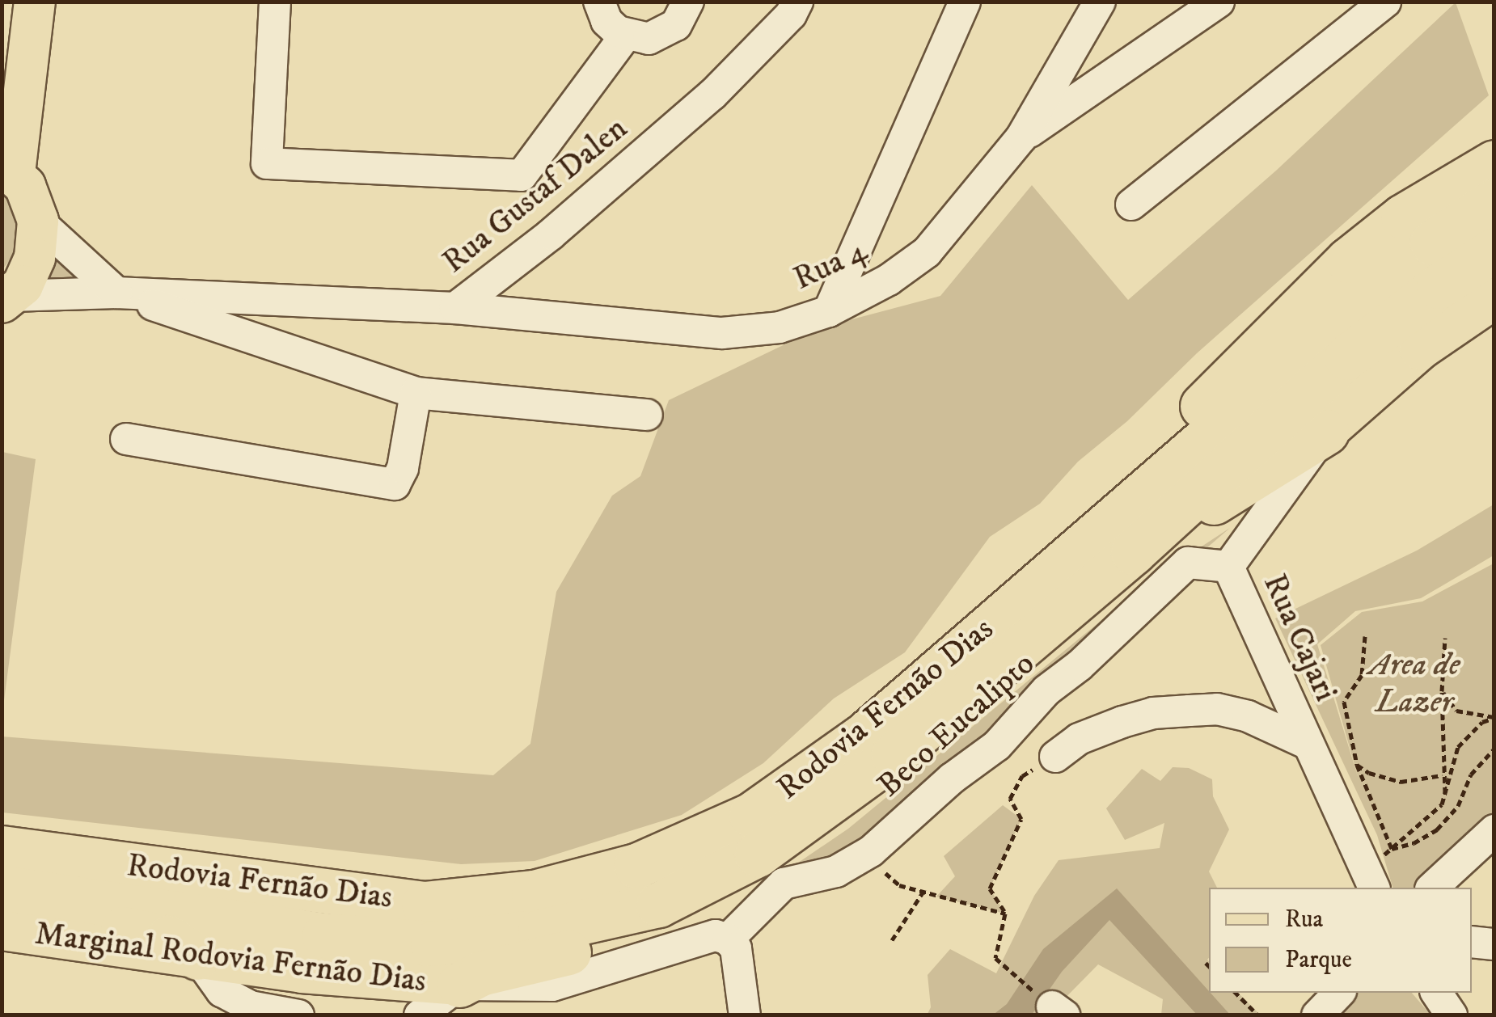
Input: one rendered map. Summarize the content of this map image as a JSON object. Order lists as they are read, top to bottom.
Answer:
{
  "streets": {
    "highway": ["Rodovia Fernão Dias"],
    "main road": ["Marginal Rodovia Fernão Dias"],
    "street": [
      "Rua Gustaf Dalen",
      "Rua 4",
      "Rua Cajari",
      "Beco Eucalipto"
    ]
  },
  "crossings": [
    ["Rua Gustaf Dalen", "Rua 4"],
    ["Rua Cajari", "Beco Eucalipto"]
  ],
  "parks": ["Area de Lazer"],
  "legend": ["Rua", "Parque"]
}
